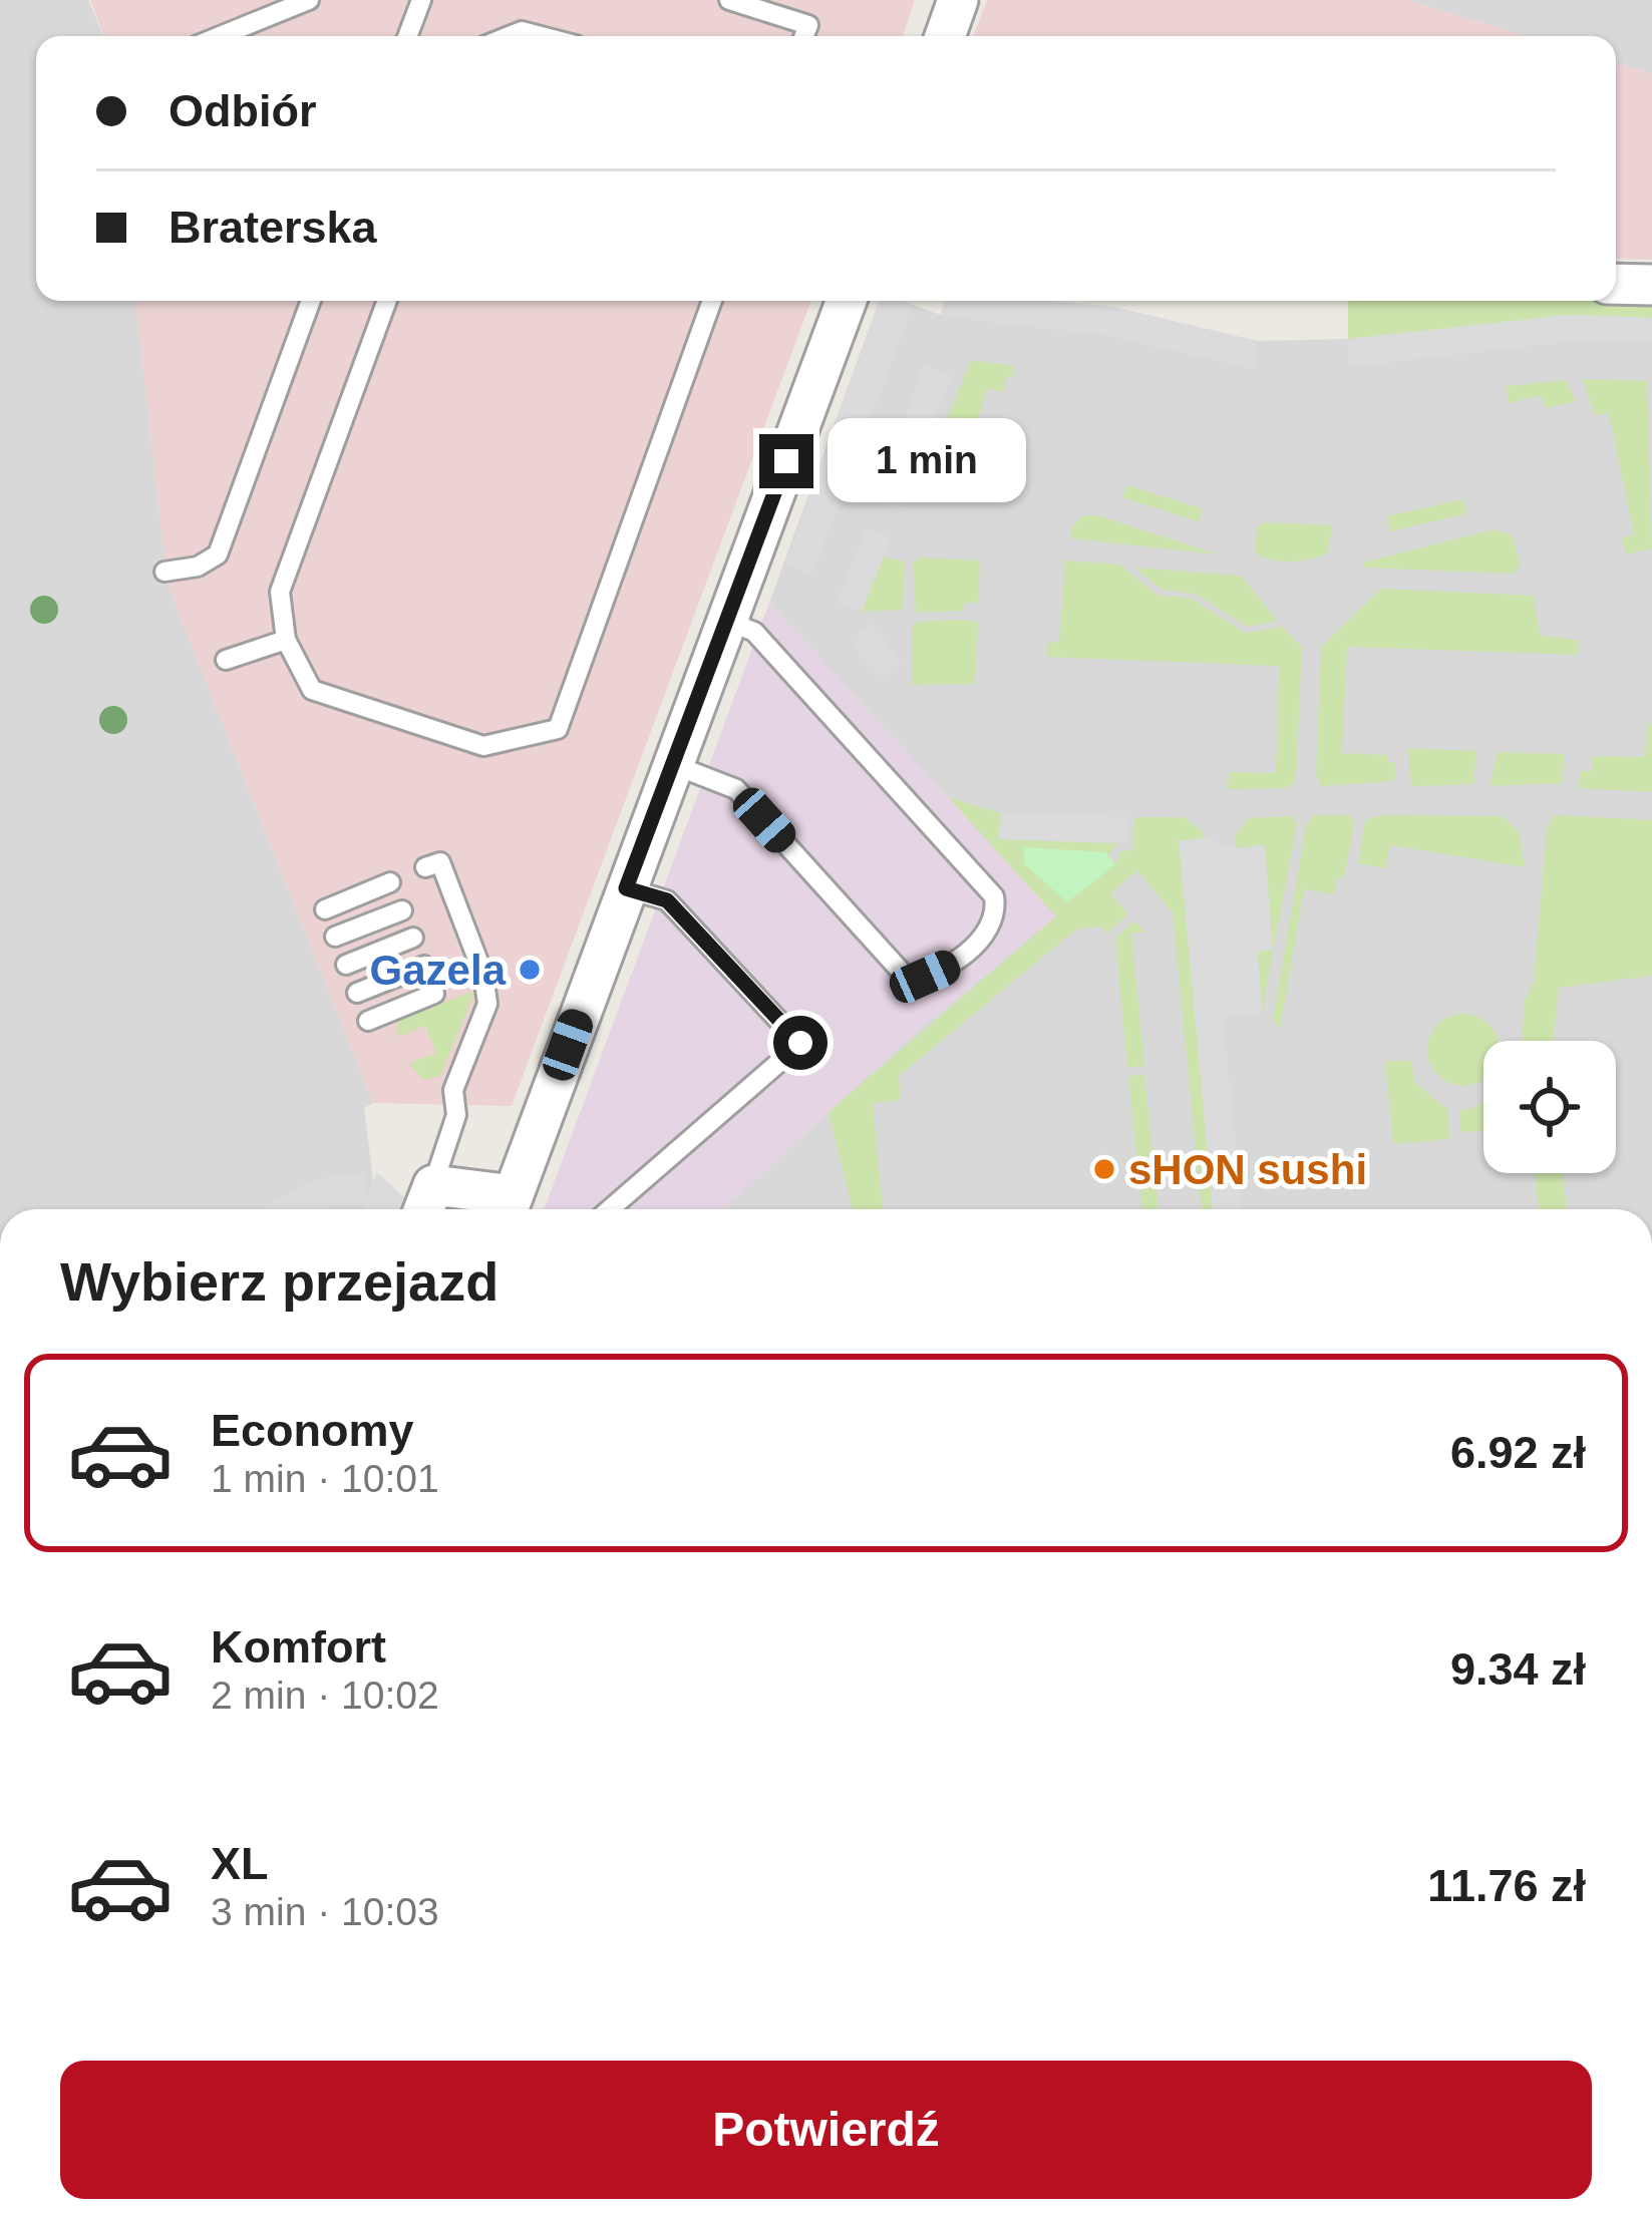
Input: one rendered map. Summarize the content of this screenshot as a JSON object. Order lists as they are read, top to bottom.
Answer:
{
  "places": ["Gazela", "sHON sushi"],
  "page": {
    "banner": ["Odbiór", "Braterska"],
    "bubble": "1 min",
    "heading": "Wybierz przejazd",
    "list": [
      {
        "name": "Economy",
        "note": "1 min · 10:01",
        "value": "6.92 zł"
      },
      {
        "name": "Komfort",
        "note": "2 min · 10:02",
        "value": "9.34 zł"
      },
      {
        "name": "XL",
        "note": "3 min · 10:03",
        "value": "11.76 zł"
      }
    ],
    "buttons": "Potwierdź"
  }
}
